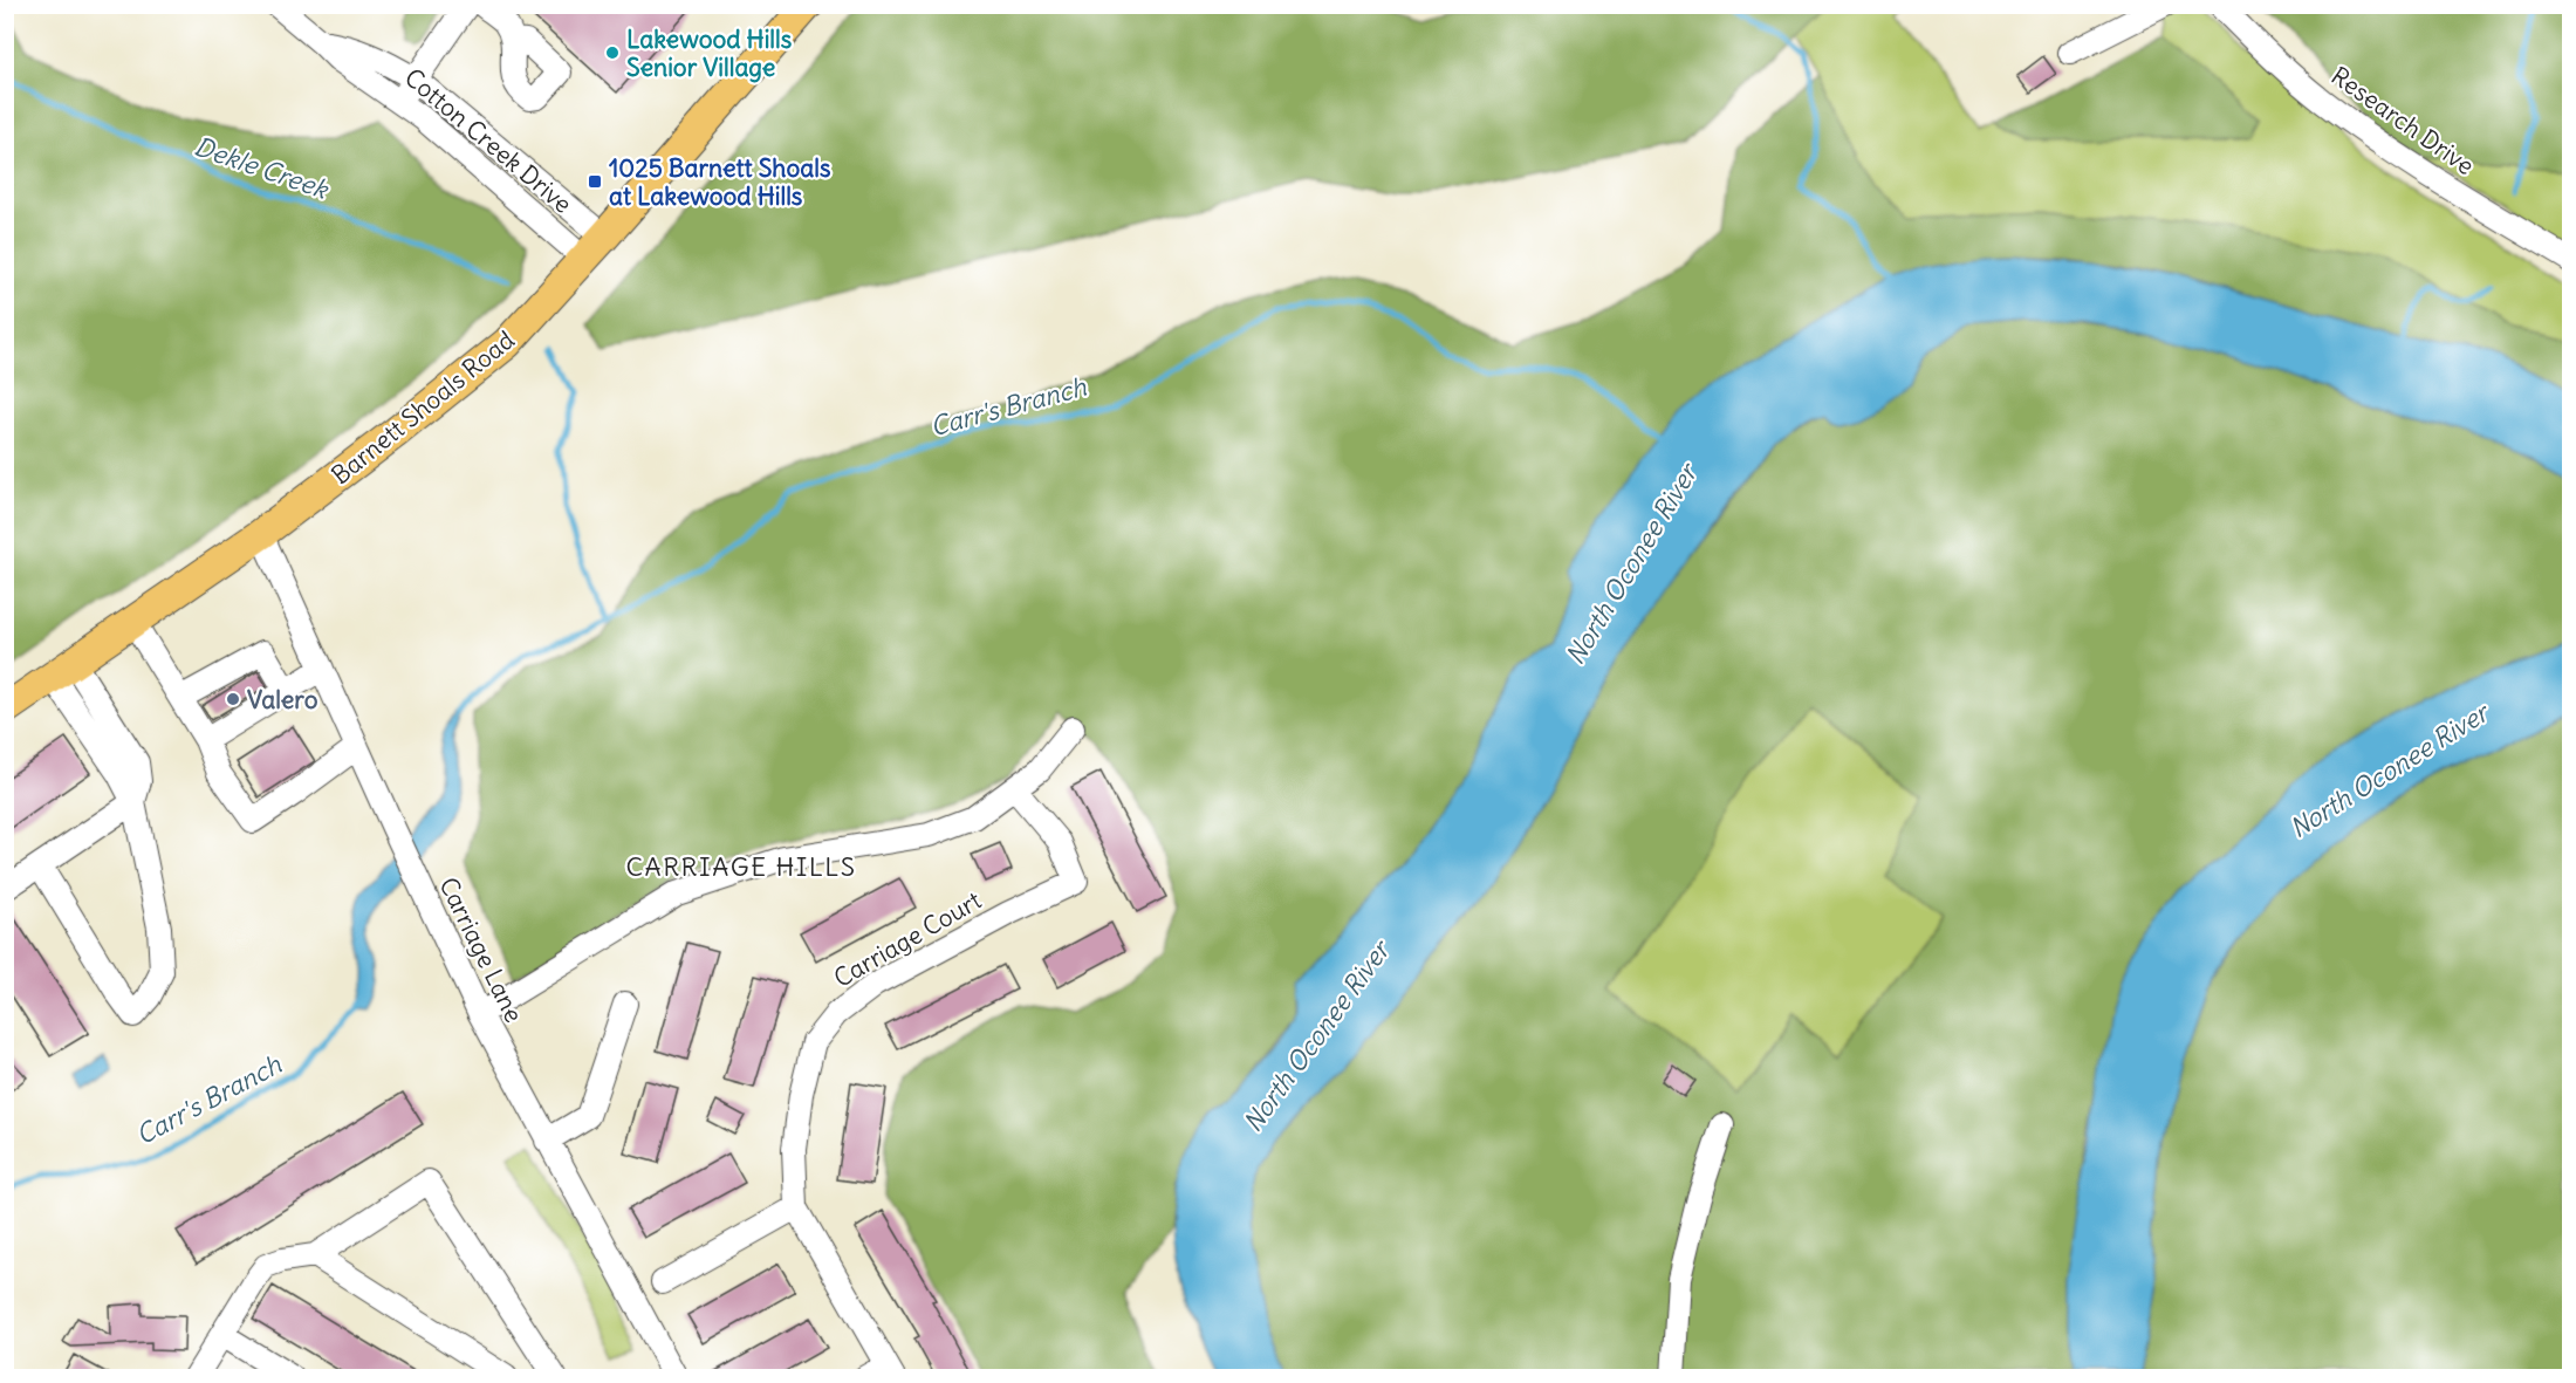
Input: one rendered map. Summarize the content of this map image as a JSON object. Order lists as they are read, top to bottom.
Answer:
{
  "streets": {
    "main road": ["Barnett Shoals Road"],
    "street": [
      "Research Drive",
      "Cotton Creek Drive",
      "Carriage Court",
      "Carriage Lane"
    ]
  },
  "crossings": [
    ["Cotton Creek Drive", "Barnett Shoals Road"],
    ["Barnett Shoals Road", "Carriage Lane"]
  ],
  "districts": ["CARRIAGE HILLS"],
  "water": ["Dekle Creek", "Carr's Branch", "North Oconee River"],
  "places": {
    "other": ["Lakewood Hills Senior Village", "Valero"],
    "transit": ["1025 Barnett Shoals at Lakewood Hills"]
  }
}
